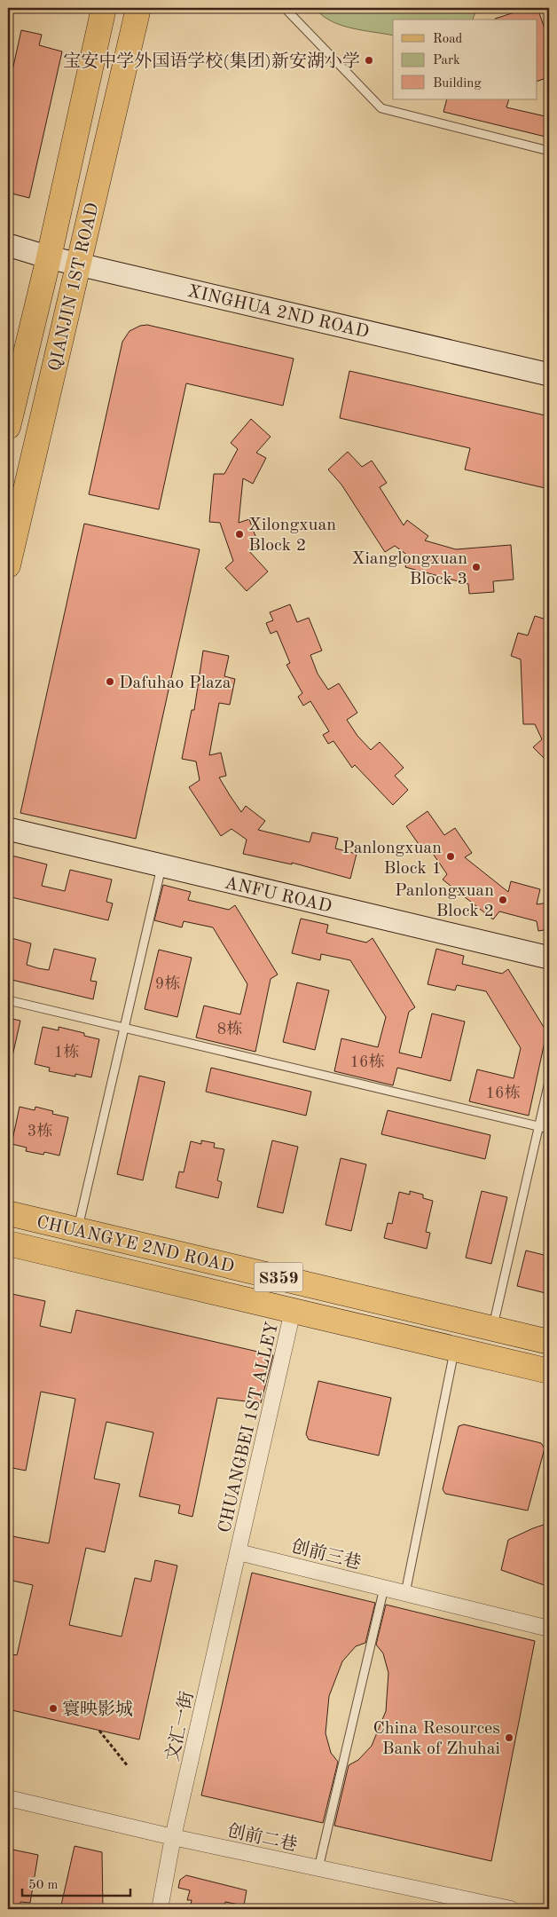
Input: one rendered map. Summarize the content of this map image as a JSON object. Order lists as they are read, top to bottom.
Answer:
{
  "streets": {
    "main road": [
      "QIANJIN 1ST ROAD",
      "XINGHUA 2ND ROAD",
      "ANFU ROAD",
      "CHUANGYE 2ND ROAD",
      "S359"
    ],
    "street": [
      "CHUANGBEI 1ST ALLEY",
      "创前三巷",
      "文汇一街",
      "创前二巷"
    ]
  },
  "crossings": [
    ["QIANJIN 1ST ROAD", "XINGHUA 2ND ROAD"],
    ["CHUANGYE 2ND ROAD", "CHUANGBEI 1ST ALLEY"],
    ["CHUANGBEI 1ST ALLEY", "创前三巷"],
    ["CHUANGBEI 1ST ALLEY", "文汇一街"],
    ["创前三巷", "文汇一街"],
    ["文汇一街", "创前二巷"]
  ],
  "places": [
    "宝安中学外国语学校(集团)新安湖小学",
    "Xilongxuan Block 2",
    "Xianglongxuan Block 3",
    "Dafuhao Plaza",
    "Panlongxuan Block 1",
    "Panlongxuan Block 2",
    "寰映影城",
    "China Resources Bank of Zhuhai"
  ],
  "house_numbers": [
    "9栋",
    "8栋",
    "1栋",
    "16栋",
    "16栋",
    "3栋"
  ],
  "legend": ["Road", "Park", "Building"],
  "scale_bar": "50 m"
}
